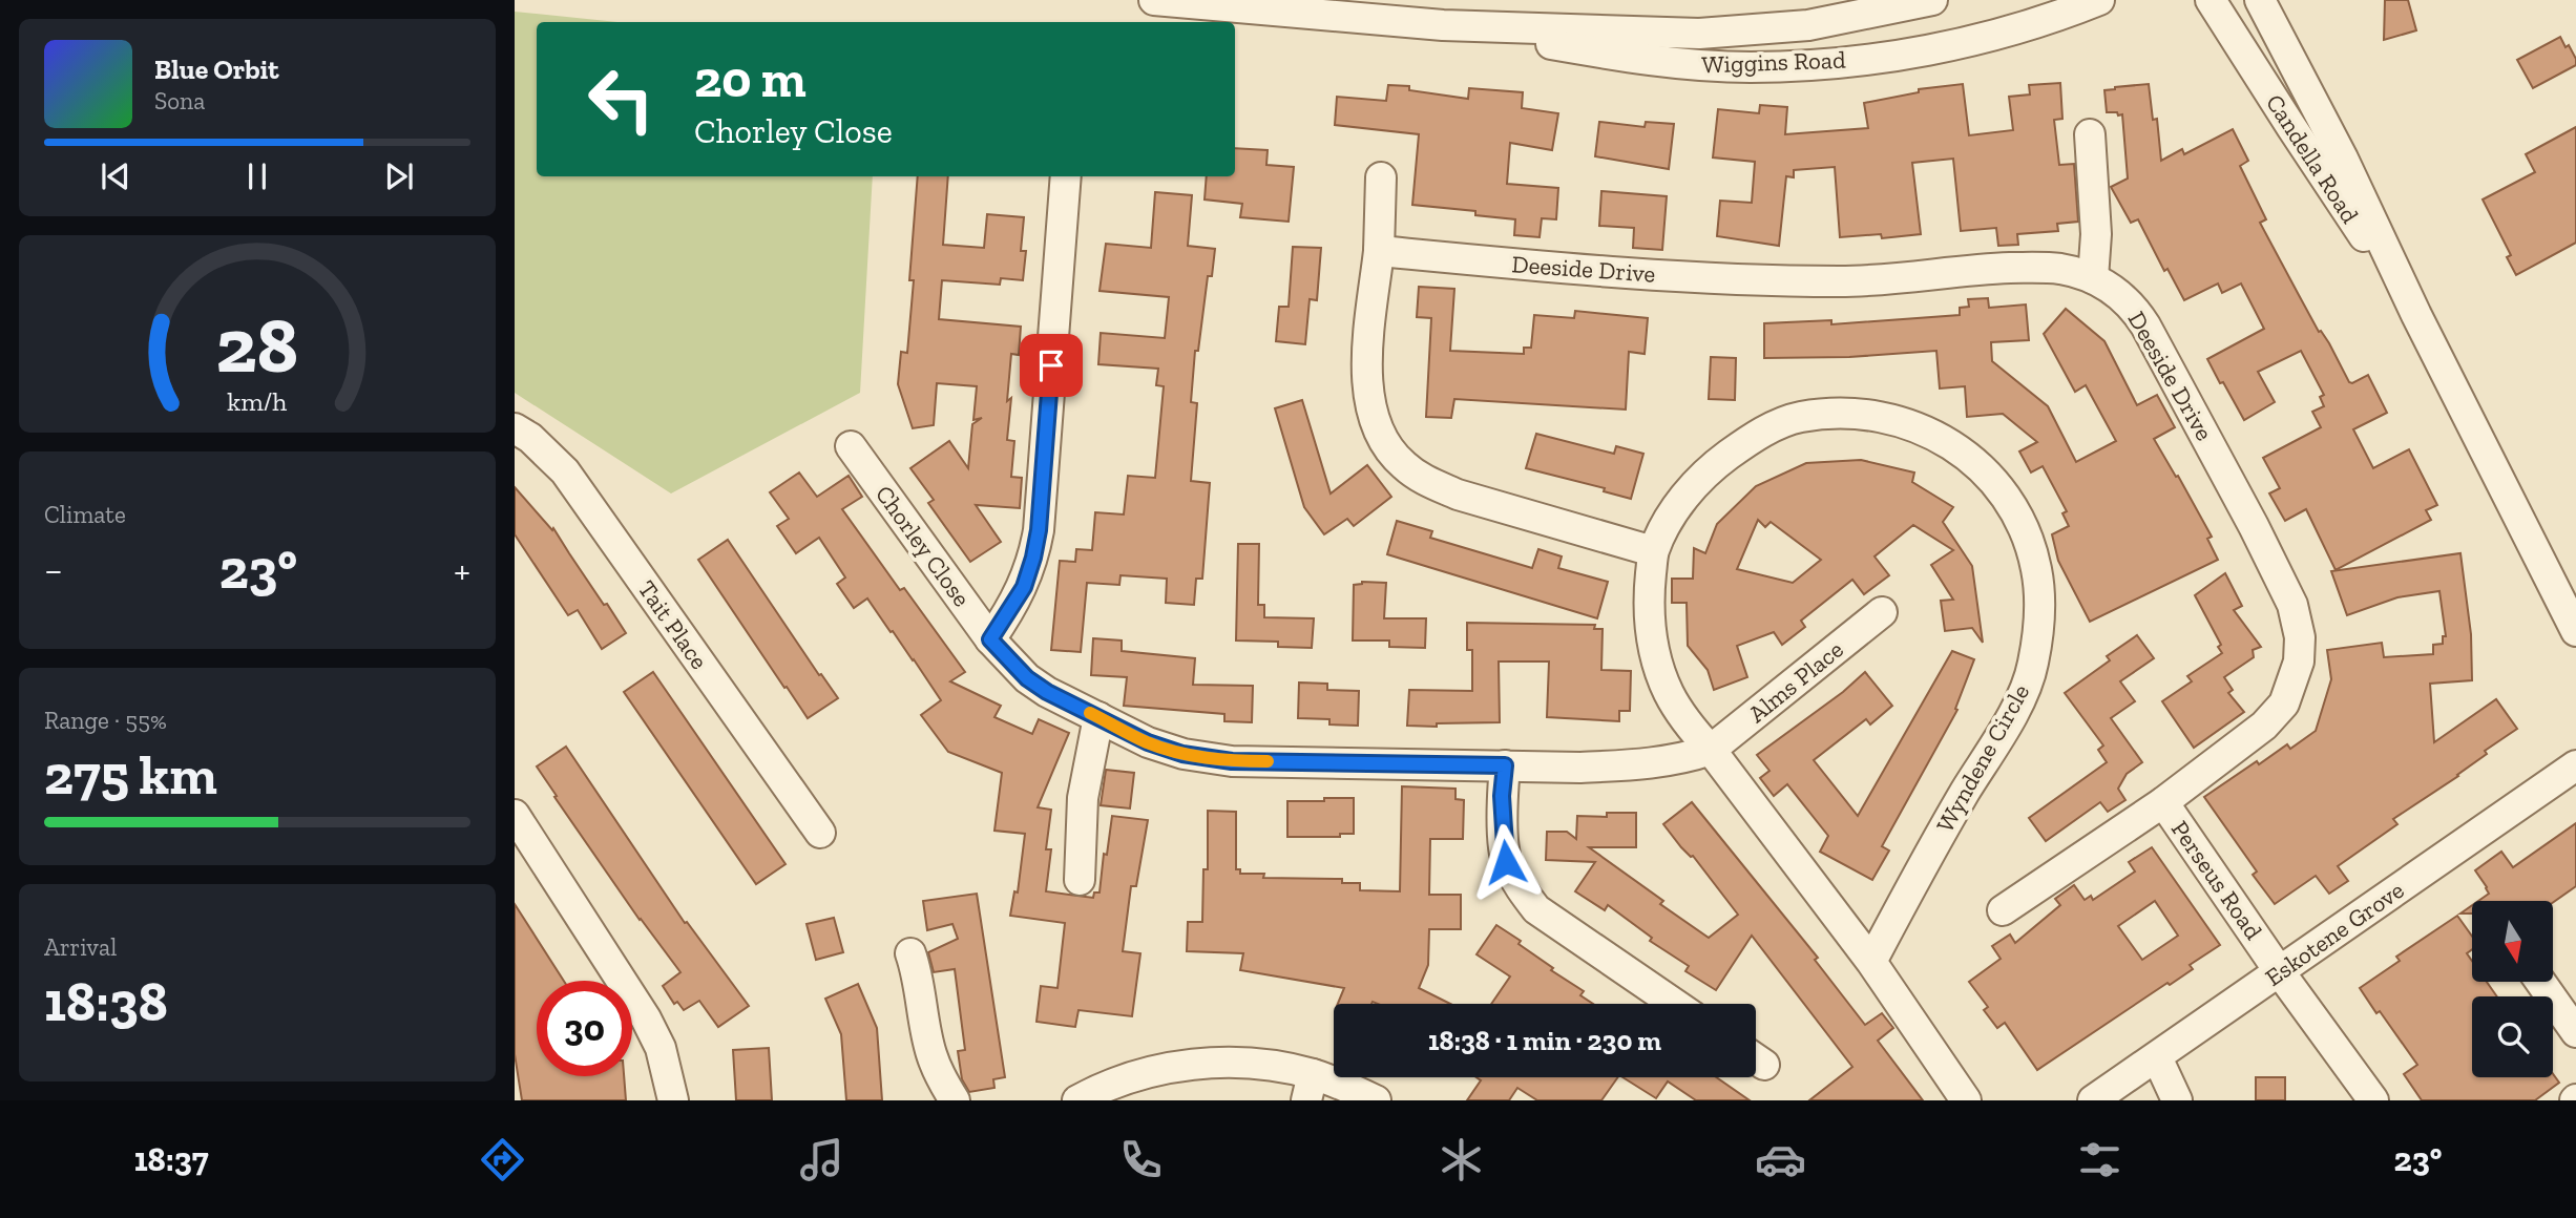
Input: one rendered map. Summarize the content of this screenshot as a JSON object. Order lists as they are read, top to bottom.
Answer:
{
  "streets": {
    "street": [
      "Wiggins Road",
      "Candella Road",
      "Deeside Drive",
      "Chorley Close",
      "Tait Place",
      "Alms Place",
      "Wyndene Circle",
      "Perseus Road",
      "Eskotene Grove"
    ]
  },
  "crossings": [
    ["Deeside Drive", "Perseus Road"],
    ["Chorley Close", "Alms Place"],
    ["Chorley Close", "Wyndene Circle"],
    ["Alms Place", "Wyndene Circle"],
    ["Perseus Road", "Eskotene Grove"]
  ],
  "north": "bottom",
  "page": {
    "turn": ["20 m", "Chorley Close"],
    "song": ["Blue Orbit", "Sona"],
    "tile": [
      "Climate",
      ["Range · 55%", "275 km"],
      ["Arrival", "18:38"]
    ],
    "heat": ["−", "23°", "+"],
    "limit": "30",
    "trip": "18:38 · 1 min · 230 m",
    "tabs": ["18:37", "23°"],
    "gauge": ["28", "km/h"]
  }
}
